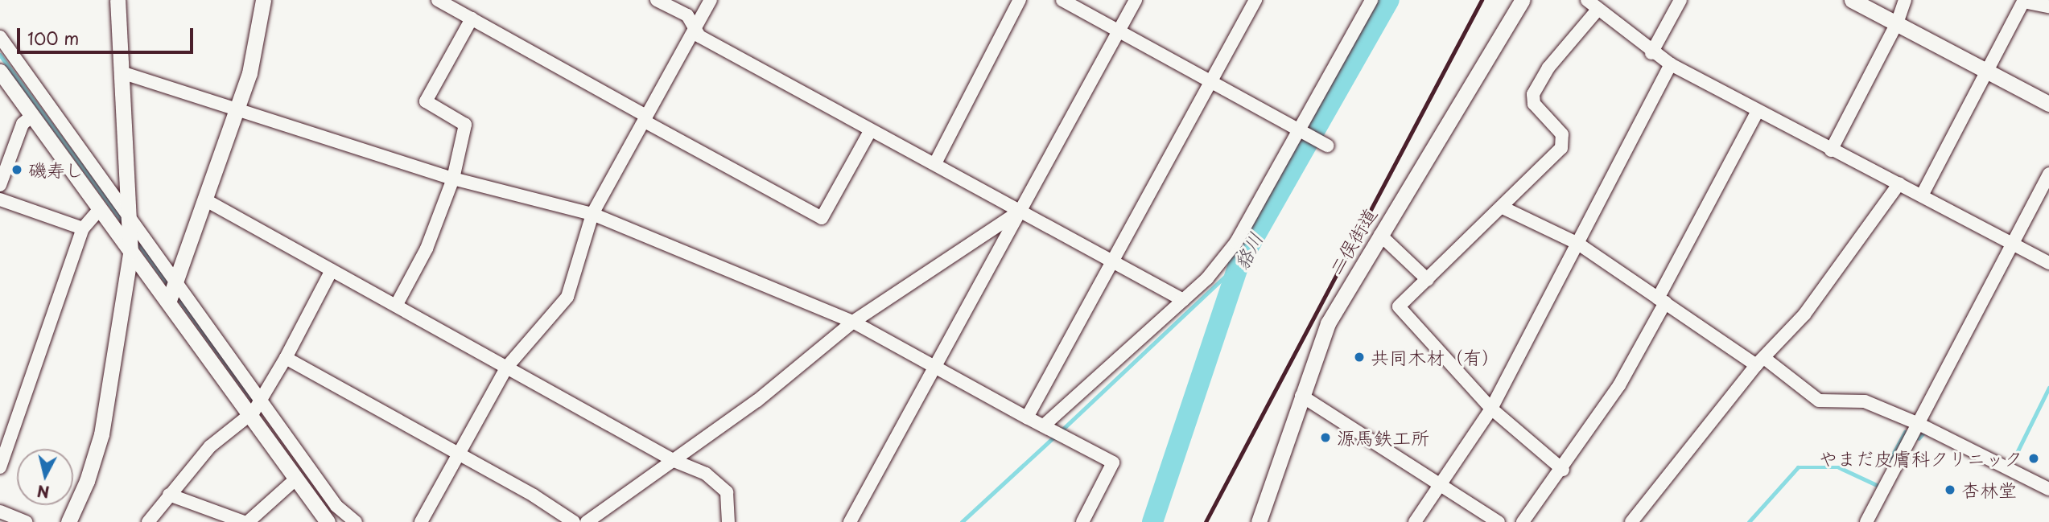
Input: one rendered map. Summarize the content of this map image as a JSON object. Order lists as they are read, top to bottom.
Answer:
{
  "streets": {
    "street": ["二俣街道"]
  },
  "water": ["貉川"],
  "places": [
    "磯寿し",
    "共同木材（有）",
    "源馬鉄工所",
    "やまだ皮膚科クリニック",
    "杏林堂"
  ],
  "scale_bar": "100 m",
  "north": "bottom"
}
